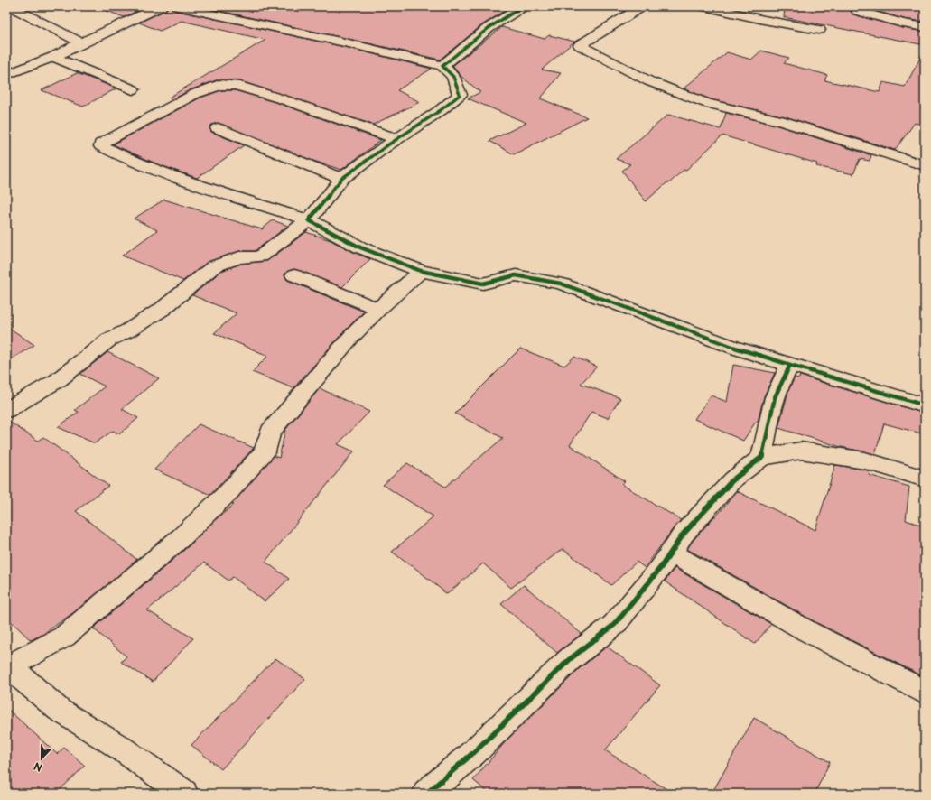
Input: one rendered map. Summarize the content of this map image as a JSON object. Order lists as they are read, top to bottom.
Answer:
{
  "north": "bottom"
}
